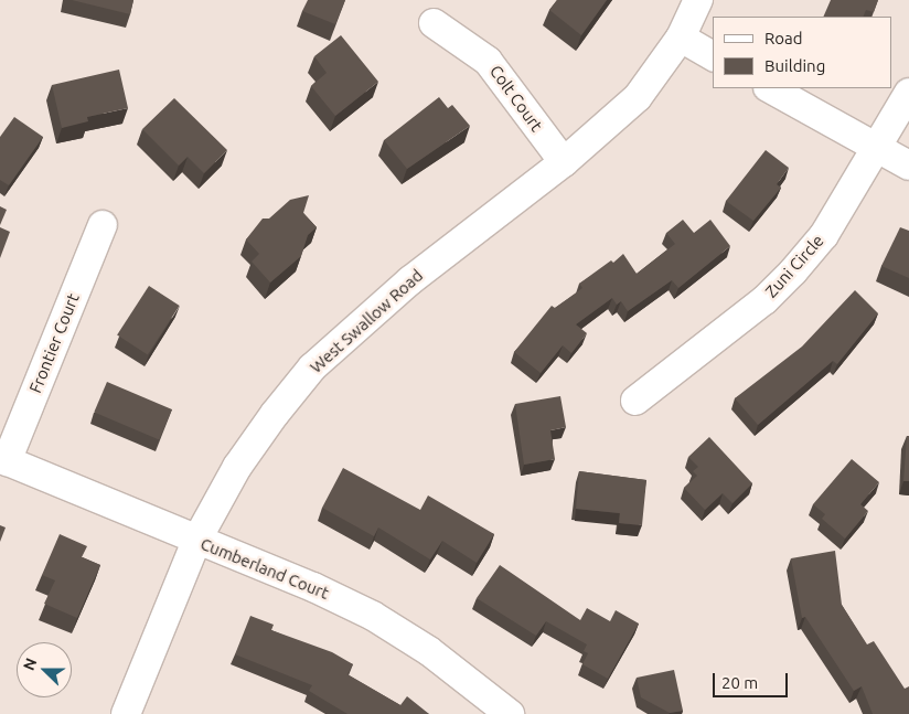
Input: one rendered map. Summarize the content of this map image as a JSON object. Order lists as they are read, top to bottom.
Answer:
{
  "streets": {
    "street": [
      "Colt Court",
      "Zuni Circle",
      "West Swallow Road",
      "Frontier Court",
      "Cumberland Court"
    ]
  },
  "crossings": [
    ["Colt Court", "West Swallow Road"],
    ["West Swallow Road", "Cumberland Court"],
    ["Frontier Court", "Cumberland Court"]
  ],
  "legend": ["Road", "Building"],
  "scale_bar": "20 m",
  "north": "left"
}
